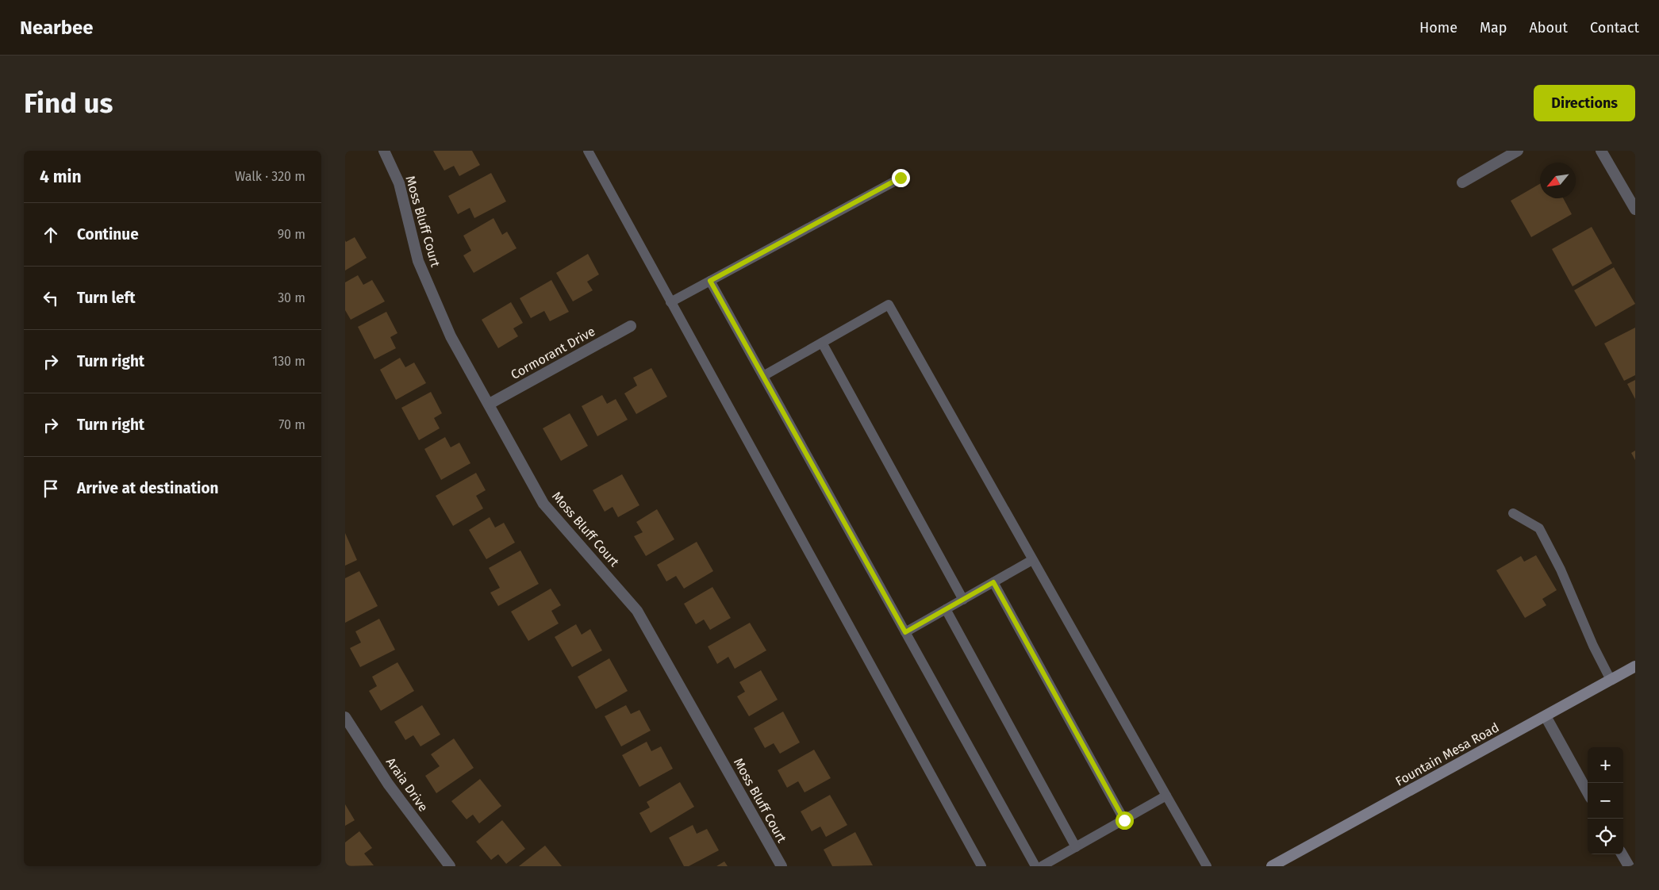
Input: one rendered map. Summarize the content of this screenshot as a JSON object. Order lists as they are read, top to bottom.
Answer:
{
  "streets": {
    "main road": ["Fountain Mesa Road"],
    "street": ["Moss Bluff Court", "Cormorant Drive", "Araia Drive"]
  },
  "crossings": [
    ["Moss Bluff Court", "Cormorant Drive"]
  ],
  "north": "bottom left",
  "page": {
    "header": "Nearbee",
    "nav": [
      "Home",
      "Map",
      "About",
      "Contact"
    ],
    "buttons": "Directions",
    "title": "Find us",
    "heading": ["4 min", "Walk · 320 m"],
    "list": [
      ["Continue", "90 m"],
      ["Turn left", "30 m"],
      ["Turn right", "130 m"],
      ["Turn right", "70 m"],
      "Arrive at destination"
    ],
    "map_buttons": ["+", "−"]
  }
}
